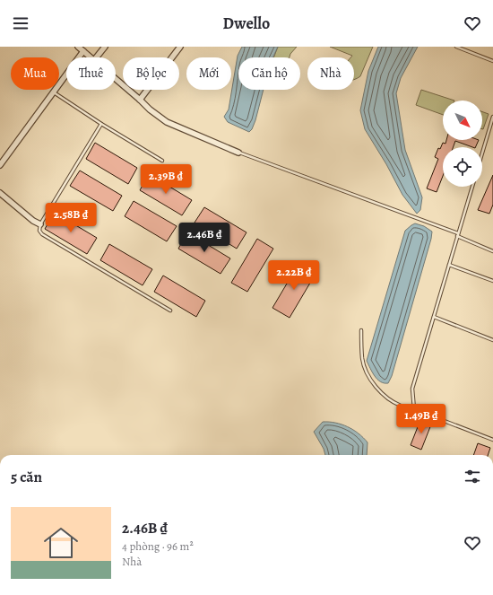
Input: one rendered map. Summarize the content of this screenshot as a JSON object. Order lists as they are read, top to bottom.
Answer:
{
  "north": "bottom right",
  "page": {
    "header": "Dwello",
    "chip": [
      "Mua",
      "Thuê",
      "Bộ lọc",
      "Mới",
      "Căn hộ",
      "Nhà"
    ],
    "price": [
      "2.39B ₫",
      "2.58B ₫",
      "2.46B ₫",
      "2.22B ₫",
      "1.49B ₫"
    ],
    "heading": "5 căn",
    "list": [
      {
        "name": "2.46B ₫",
        "note": "4 phòng · 96 m² · Nhà"
      }
    ]
  }
}
